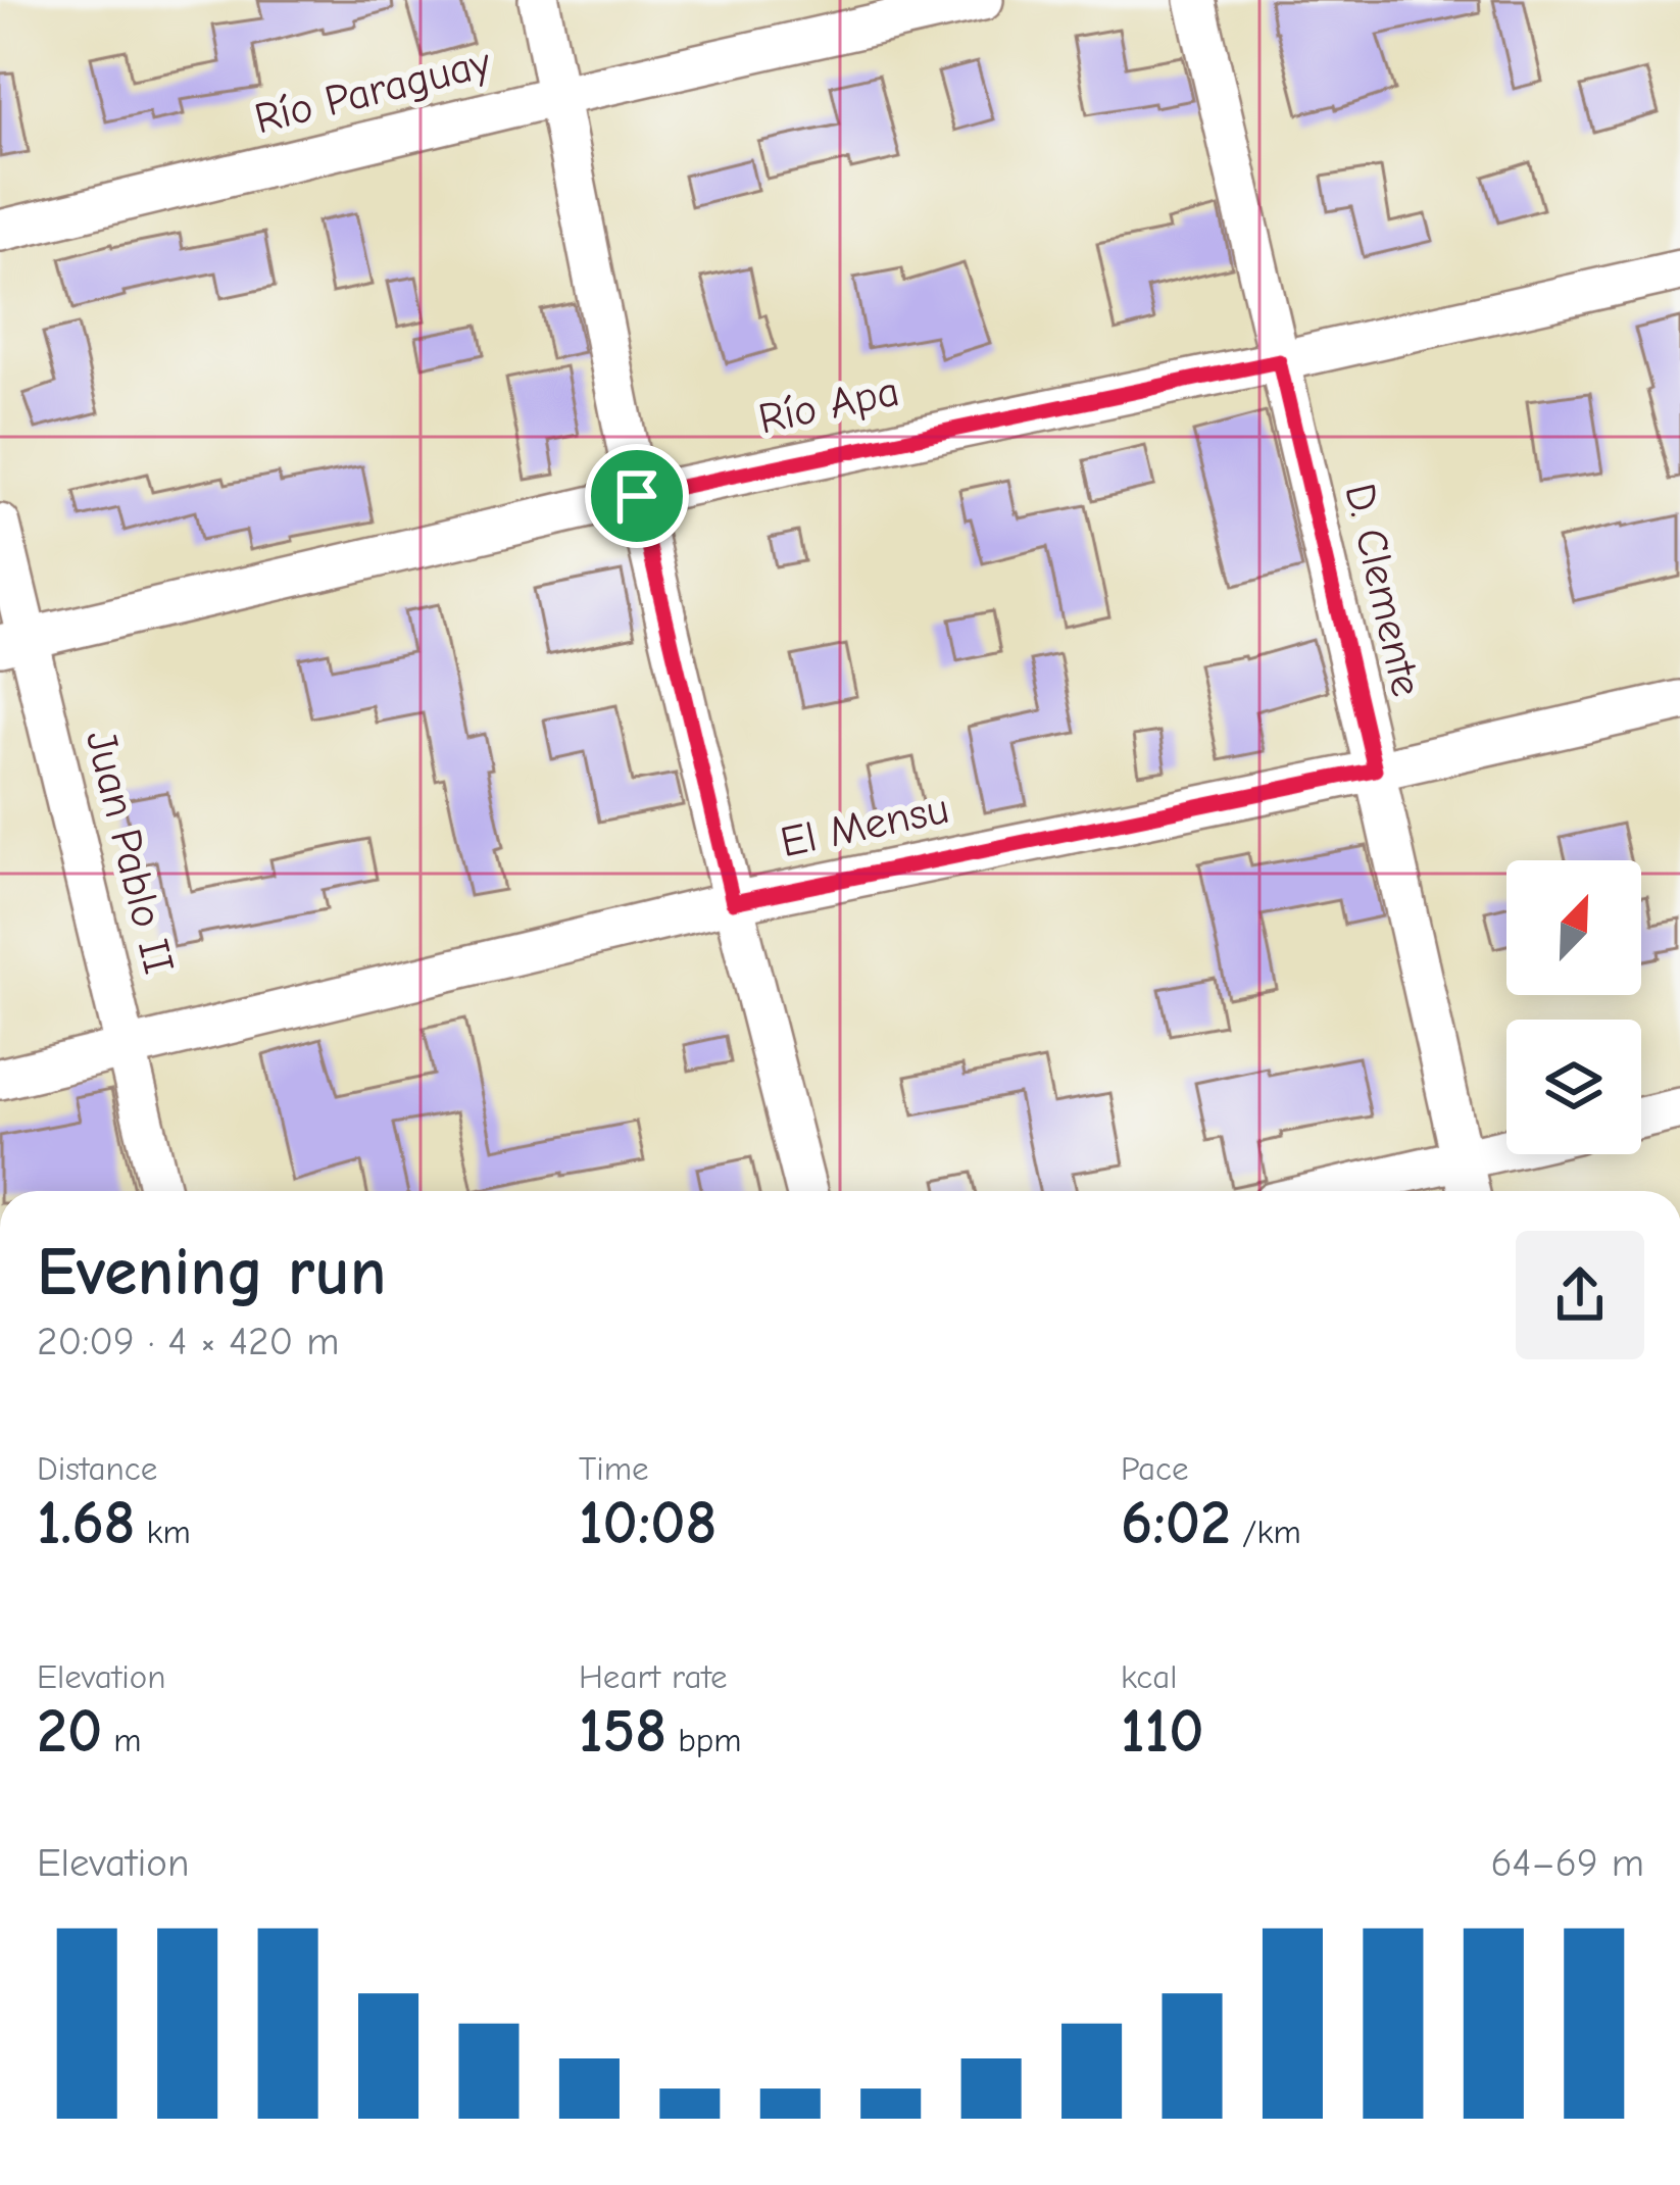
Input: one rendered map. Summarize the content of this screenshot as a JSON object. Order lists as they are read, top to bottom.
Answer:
{
  "streets": {
    "street": [
      "Río Paraguay",
      "Río Apa",
      "D. Clemente",
      "El Mensu",
      "Juan Pablo II"
    ]
  },
  "crossings": [
    ["Río Apa", "D. Clemente"],
    ["Río Apa", "Juan Pablo II"],
    ["D. Clemente", "El Mensu"],
    ["El Mensu", "Juan Pablo II"]
  ],
  "north": "top right",
  "page": {
    "heading": ["Evening run", "20:09 · 4 × 420 m"],
    "stats": [
      ["Distance", "1.68 km"],
      ["Time", "10:08"],
      ["Pace", "6:02 /km"],
      ["Elevation", "20 m"],
      ["Heart rate", "158 bpm"],
      ["kcal", "110"]
    ],
    "chart": ["Elevation", "64–69 m"]
  }
}
